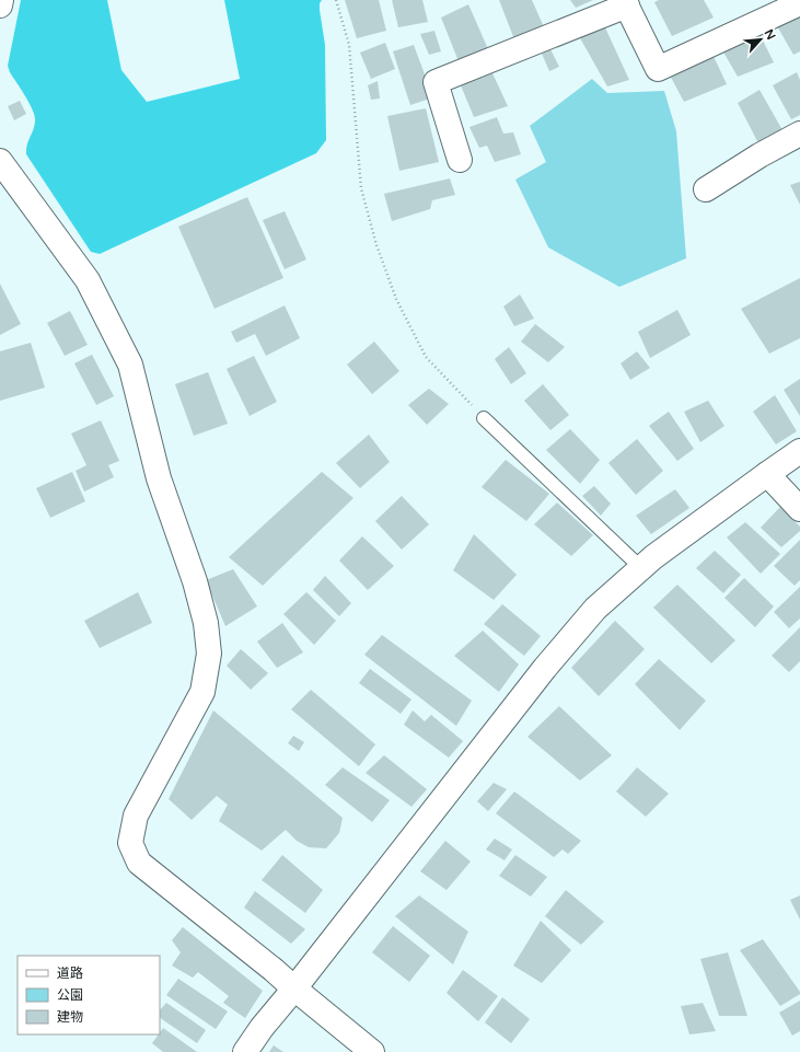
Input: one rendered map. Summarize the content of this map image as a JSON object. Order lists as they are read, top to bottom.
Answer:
{
  "legend": ["道路", "公園", "建物"],
  "north": "top right"
}
